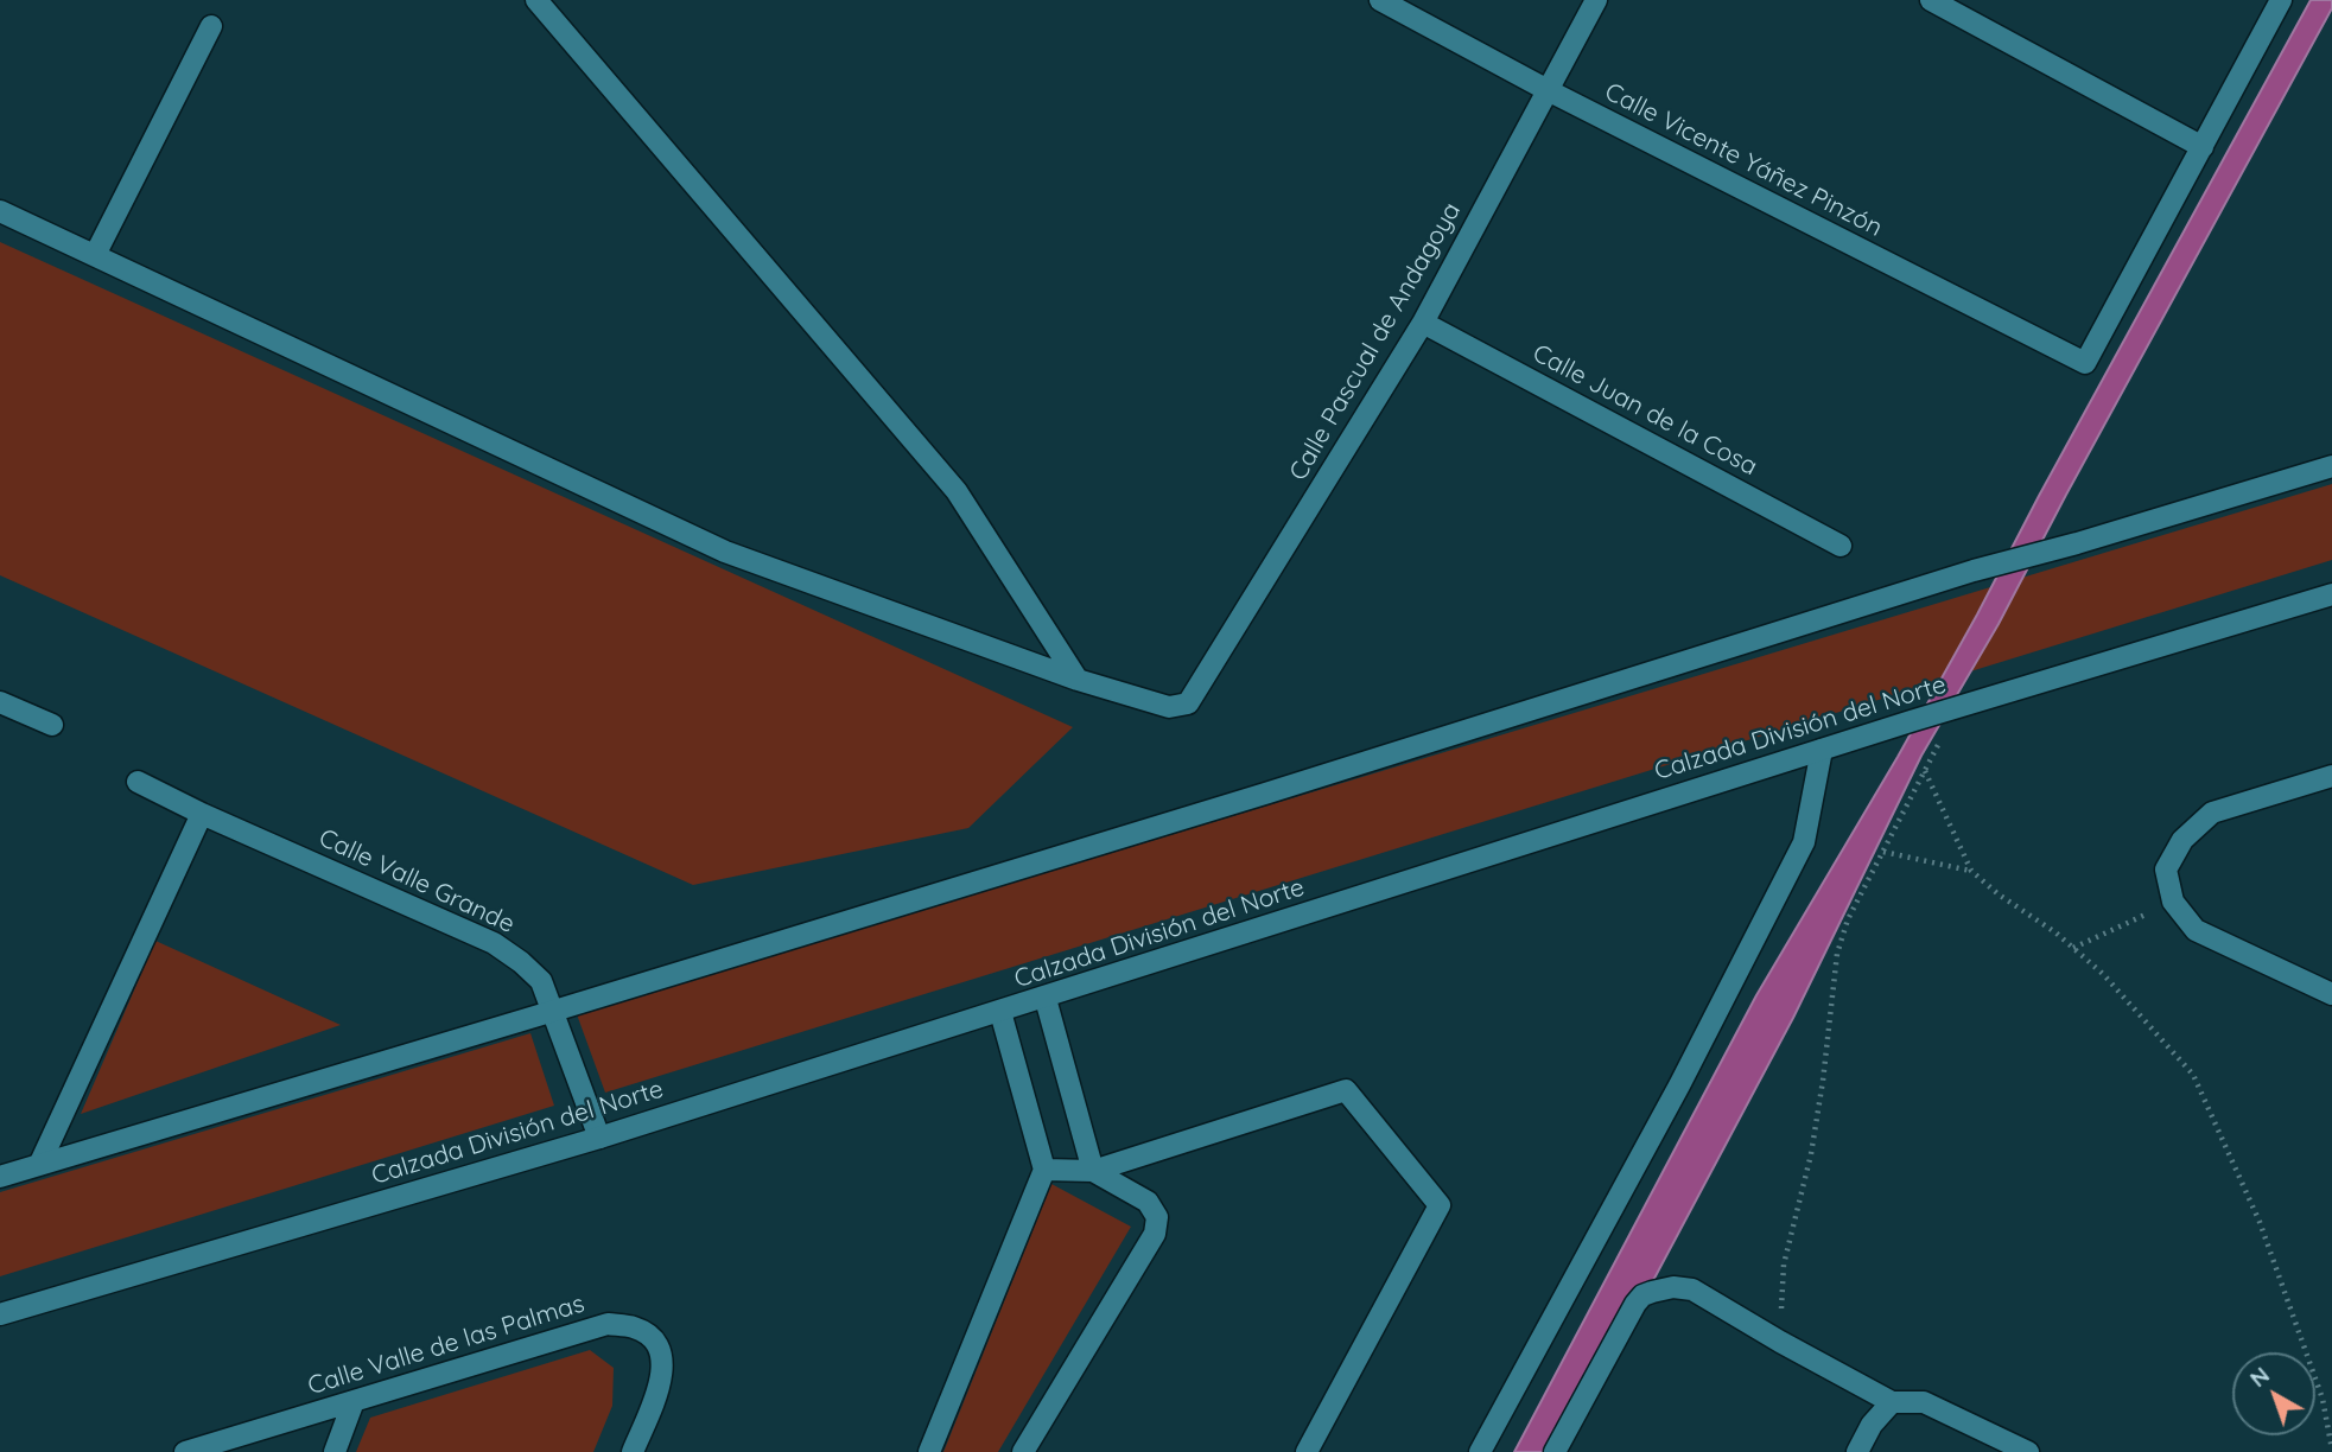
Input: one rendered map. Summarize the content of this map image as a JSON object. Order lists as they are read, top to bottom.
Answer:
{
  "streets": {
    "street": [
      "Calle Vicente Yáñez Pinzón",
      "Calle Pascual de Andagoya",
      "Calle Juan de la Cosa",
      "Calzada División del Norte",
      "Calle Valle Grande",
      "Calle Valle de las Palmas"
    ]
  },
  "crossings": [
    ["Calle Vicente Yáñez Pinzón", "Calle Pascual de Andagoya"],
    ["Calle Pascual de Andagoya", "Calle Juan de la Cosa"],
    ["Calzada División del Norte", "Calle Valle Grande"]
  ],
  "north": "top left"
}
